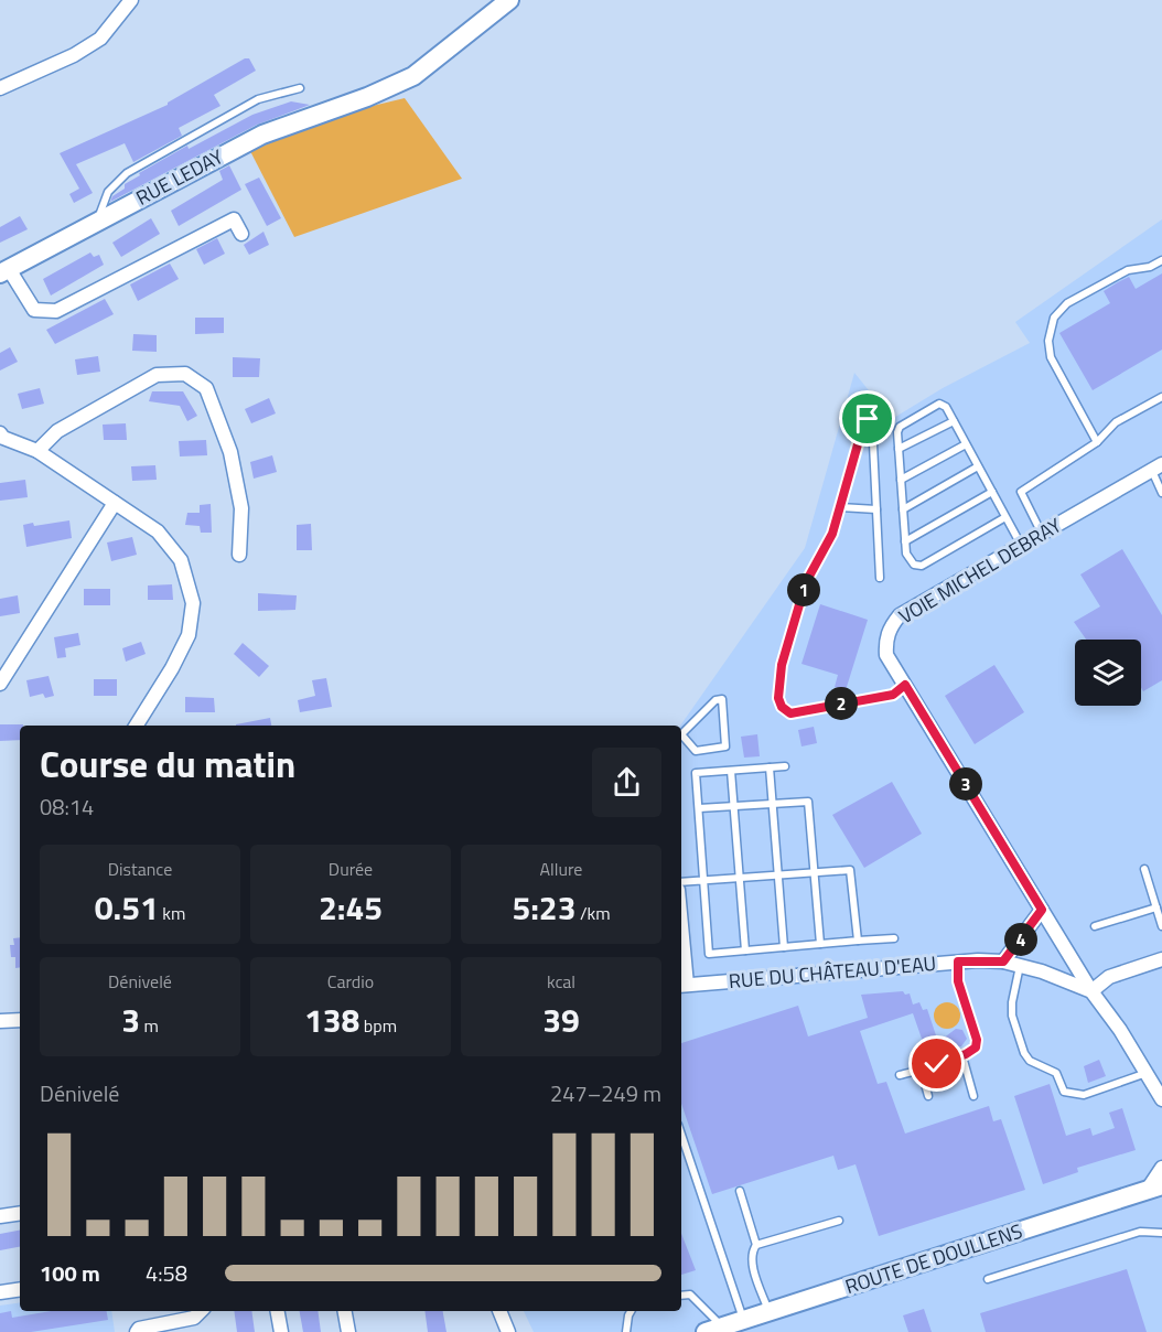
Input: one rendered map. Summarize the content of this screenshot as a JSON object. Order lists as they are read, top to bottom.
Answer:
{
  "streets": {
    "main road": ["RUE LEDAY", "ROUTE DE DOULLENS"],
    "street": ["VOIE MICHEL DEBRAY", "RUE DU CHÂTEAU D'EAU"]
  },
  "crossings": [
    ["VOIE MICHEL DEBRAY", "RUE DU CHÂTEAU D'EAU"]
  ],
  "page": {
    "pins": [
      "1",
      "2",
      "3",
      "4"
    ],
    "heading": ["Course du matin", "08:14"],
    "stats": [
      ["Distance", "0.51 km"],
      ["Durée", "2:45"],
      ["Allure", "5:23 /km"],
      ["Dénivelé", "3 m"],
      ["Cardio", "138 bpm"],
      ["kcal", "39"]
    ],
    "chart": ["Dénivelé", "247–249 m"],
    "list": [
      {
        "name": "100 m",
        "note": "4:58"
      }
    ]
  }
}
